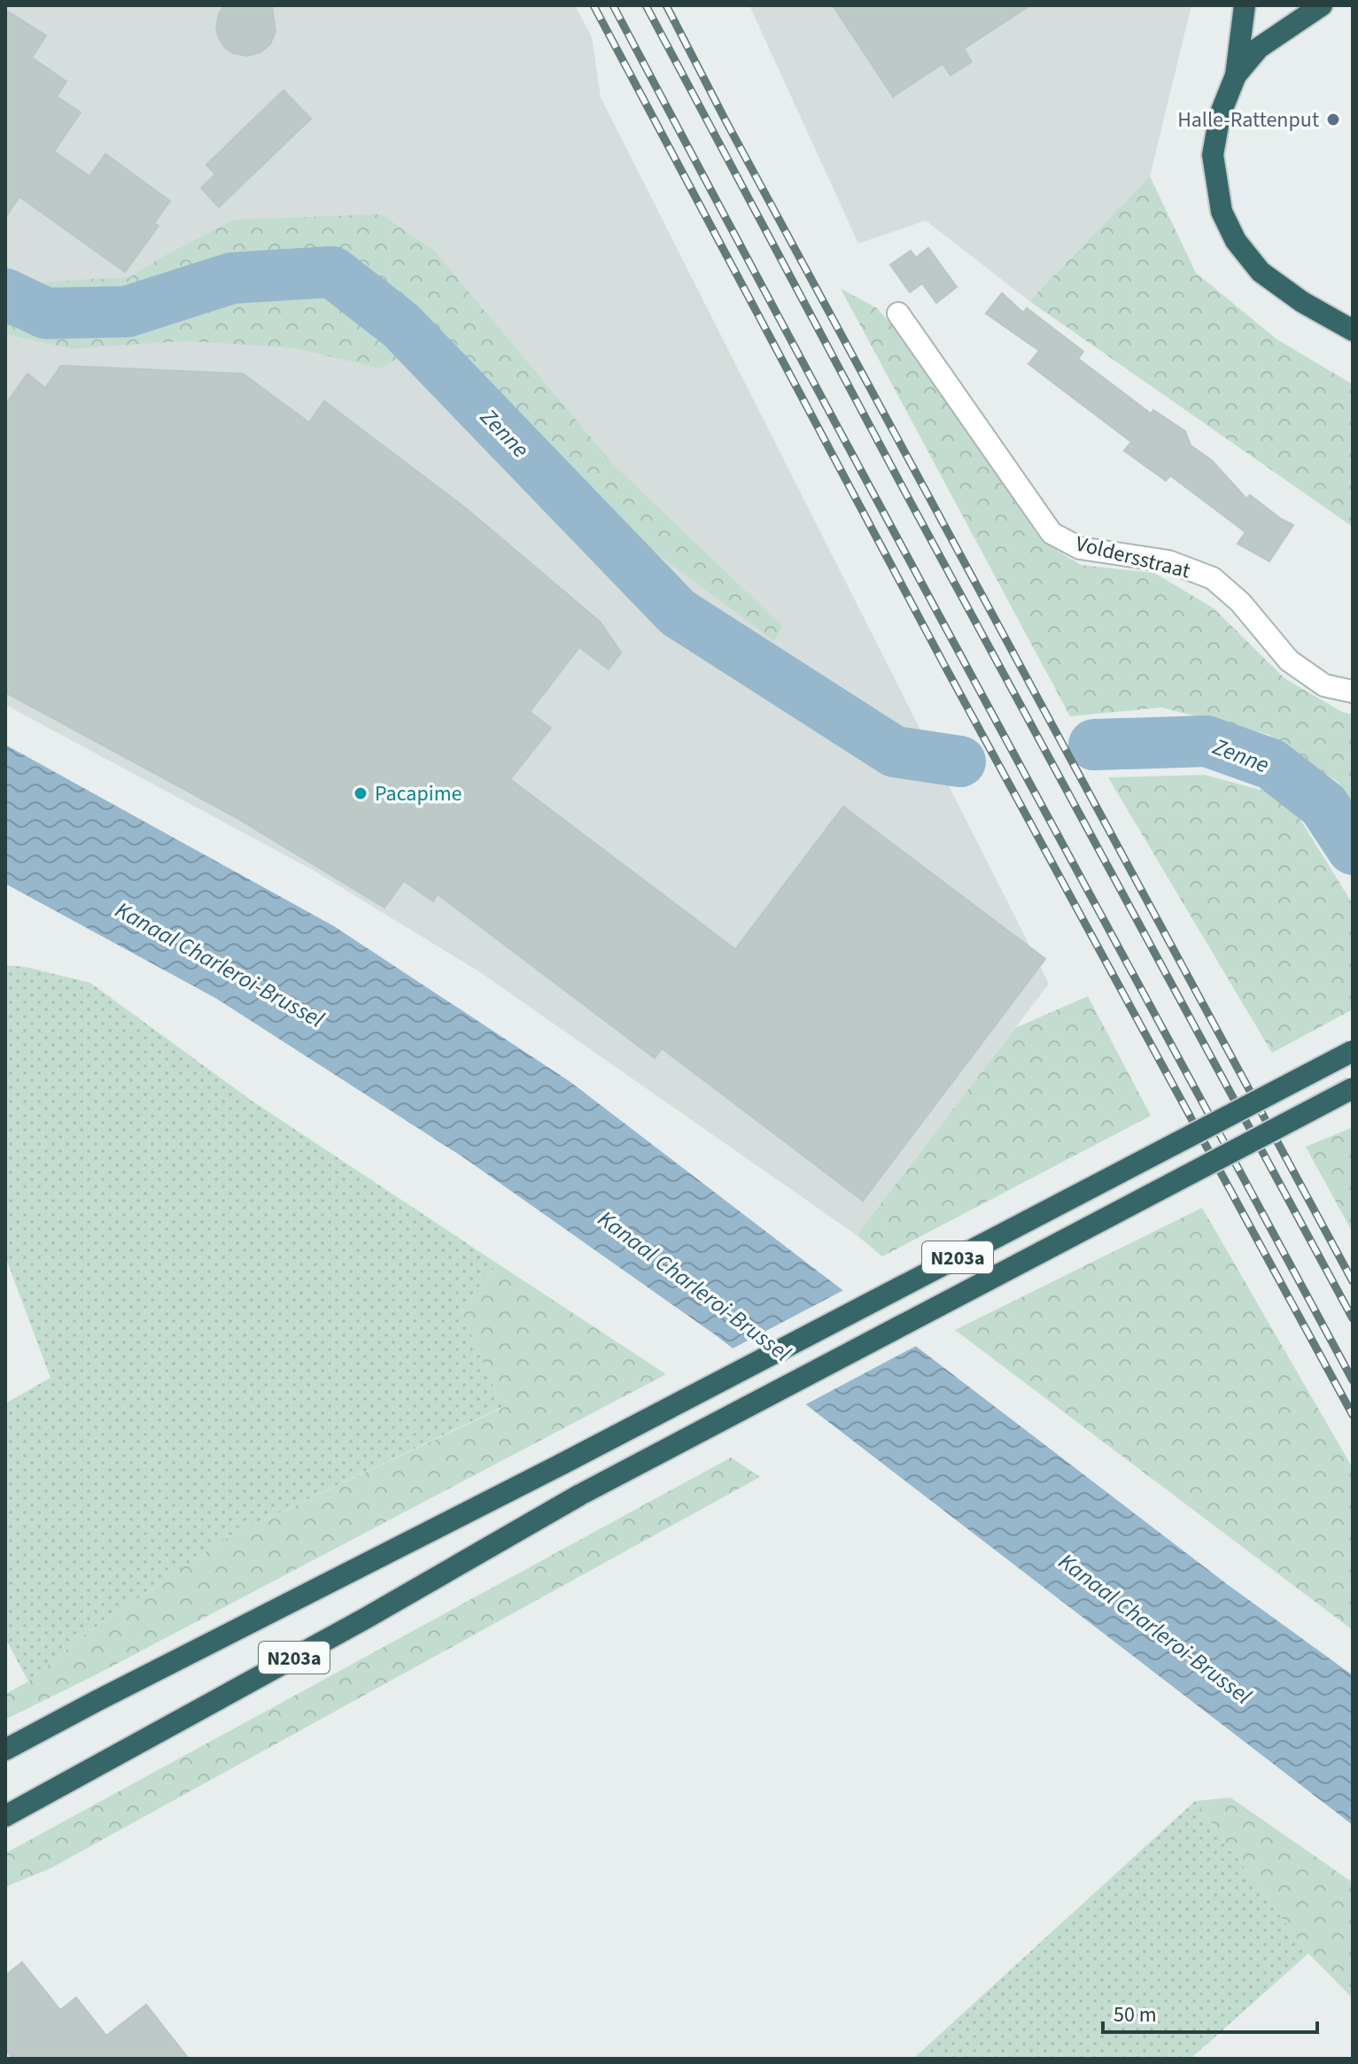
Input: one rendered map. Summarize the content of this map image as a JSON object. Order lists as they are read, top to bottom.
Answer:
{
  "streets": {
    "highway": ["N203a"],
    "street": ["Voldersstraat"]
  },
  "water": ["Zenne", "Kanaal Charleroi-Brussel"],
  "places": ["Halle-Rattenput", "Pacapime"],
  "scale_bar": "50 m"
}
